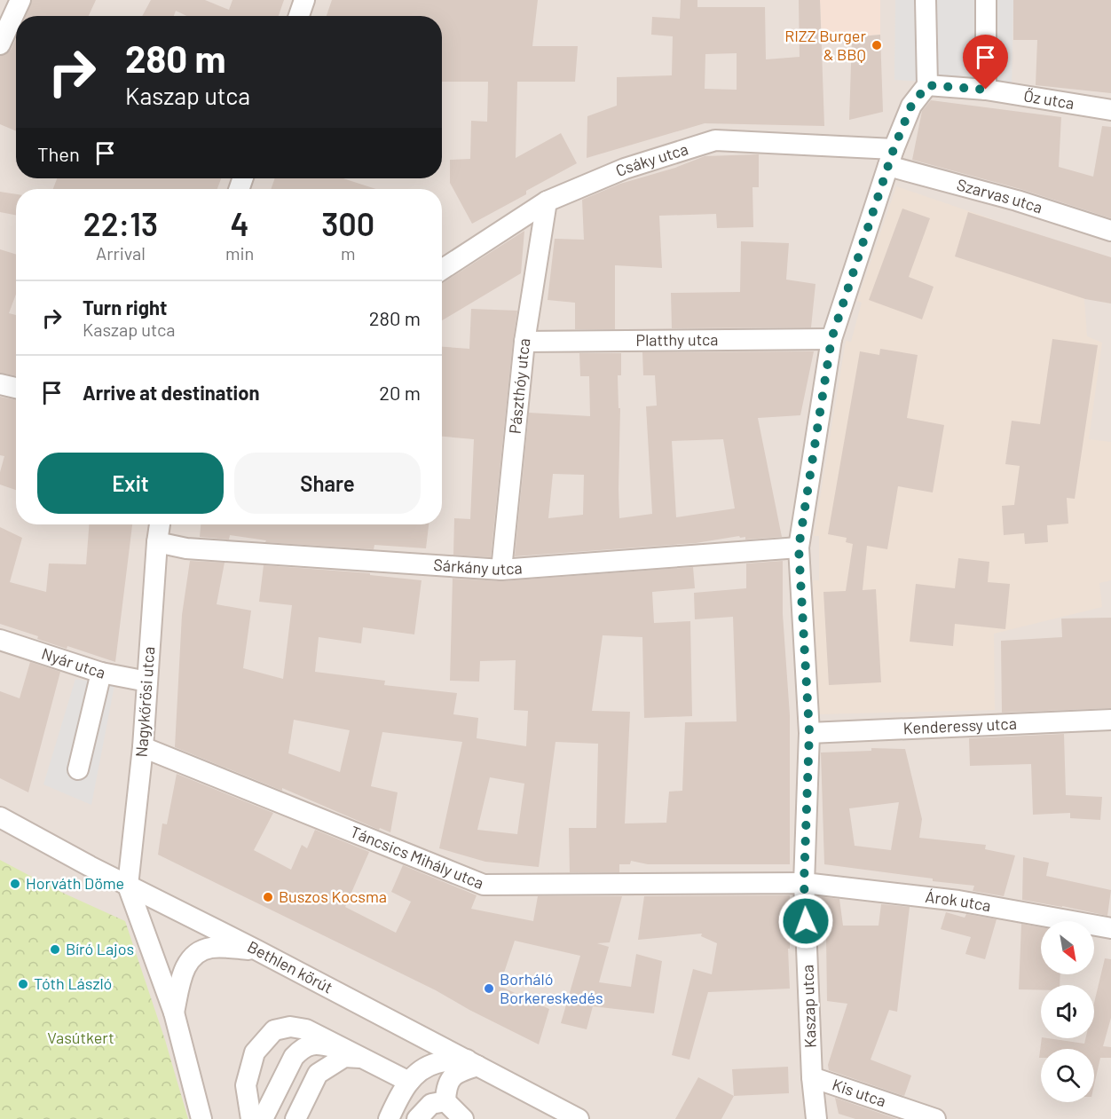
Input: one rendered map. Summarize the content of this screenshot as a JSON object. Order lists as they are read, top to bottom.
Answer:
{
  "streets": {
    "street": [
      "Őz utca",
      "Csáky utca",
      "Szarvas utca",
      "Platthy utca",
      "Pászthóy utca",
      "Sárkány utca",
      "Nyár utca",
      "Nagykőrösi utca",
      "Kenderessy utca",
      "Táncsics Mihály utca",
      "Árok utca",
      "Bethlen körút",
      "Kaszap utca",
      "Kis utca"
    ]
  },
  "crossings": [
    ["Csáky utca", "Szarvas utca"],
    ["Csáky utca", "Pászthóy utca"],
    ["Csáky utca", "Kaszap utca"],
    ["Szarvas utca", "Kaszap utca"],
    ["Platthy utca", "Pászthóy utca"],
    ["Platthy utca", "Kaszap utca"],
    ["Pászthóy utca", "Sárkány utca"],
    ["Sárkány utca", "Nagykőrösi utca"],
    ["Sárkány utca", "Kaszap utca"],
    ["Nyár utca", "Nagykőrösi utca"],
    ["Nagykőrösi utca", "Táncsics Mihály utca"],
    ["Nagykőrösi utca", "Bethlen körút"],
    ["Kenderessy utca", "Kaszap utca"],
    ["Táncsics Mihály utca", "Árok utca"],
    ["Táncsics Mihály utca", "Kaszap utca"],
    ["Árok utca", "Kaszap utca"],
    ["Kaszap utca", "Kis utca"]
  ],
  "parks": ["Vasútkert"],
  "places": [
    "RIZZ Burger & BBQ",
    "Horváth Döme",
    "Buszos Kocsma",
    "Bíró Lajos",
    "Tóth László",
    "Borháló Borkereskedés"
  ],
  "north": "bottom right",
  "page": {
    "turn": ["280 m", "Kaszap utca"],
    "then": "Then",
    "eta": [
      "22:13",
      "Arrival",
      "4",
      "min",
      "300",
      "m"
    ],
    "list": [
      {
        "name": "Turn right",
        "note": "Kaszap utca",
        "value": "280 m"
      },
      {
        "name": "Arrive at destination",
        "value": "20 m"
      }
    ],
    "buttons": ["Exit", "Share"]
  }
}
